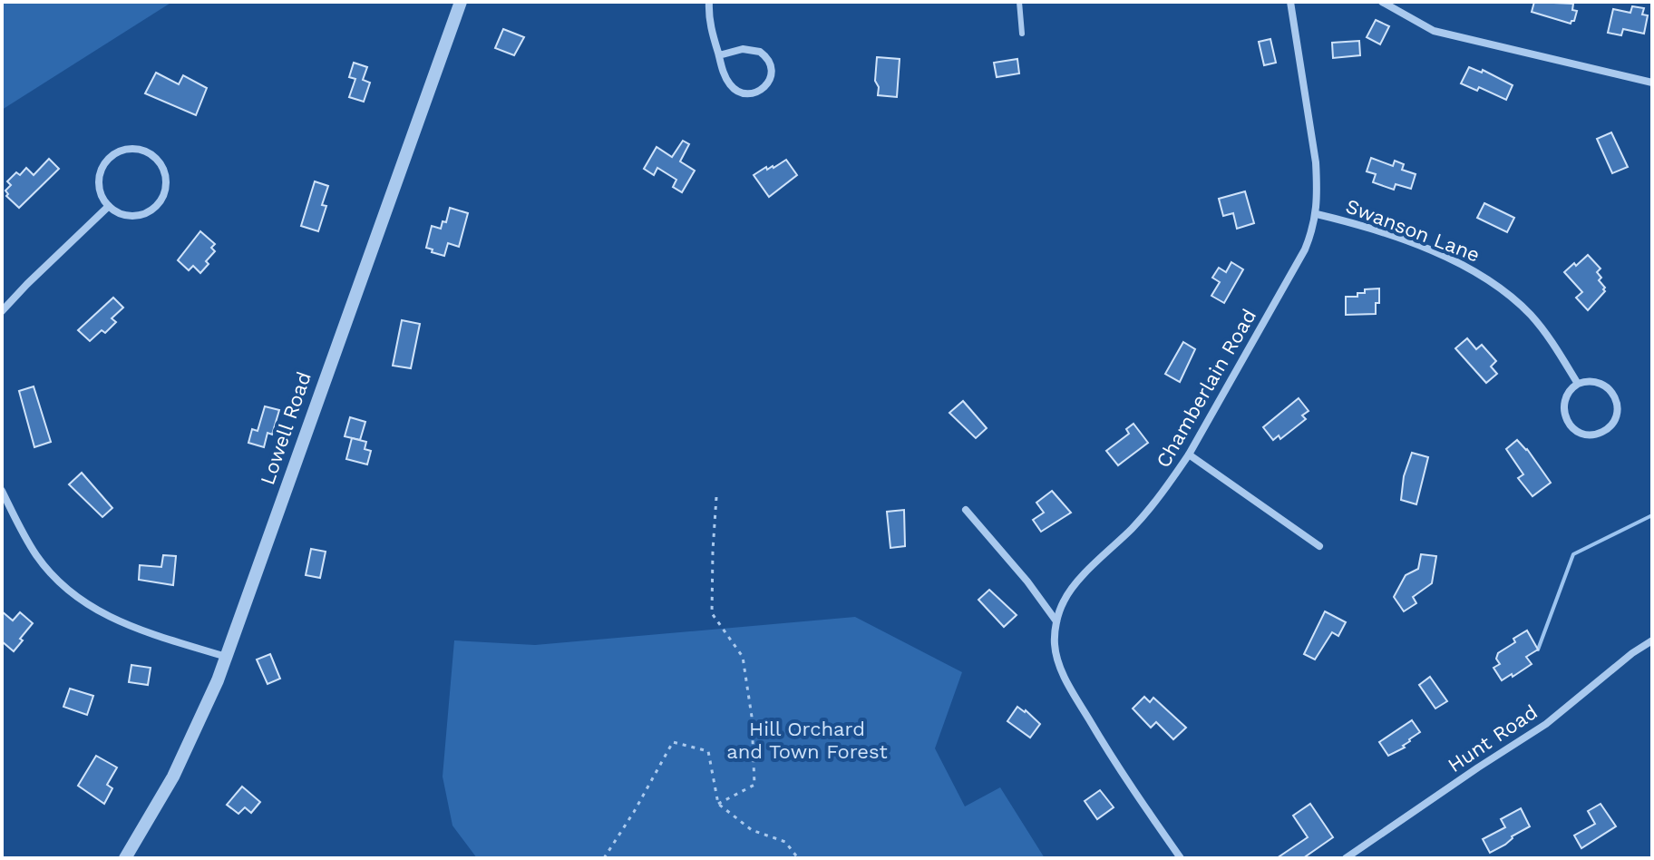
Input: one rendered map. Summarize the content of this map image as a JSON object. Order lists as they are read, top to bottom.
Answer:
{
  "streets": {
    "street": [
      "Swanson Lane",
      "Chamberlain Road",
      "Lowell Road",
      "Hunt Road"
    ]
  },
  "crossings": [
    ["Swanson Lane", "Chamberlain Road"]
  ],
  "parks": ["Hill Orchard and Town Forest"]
}
